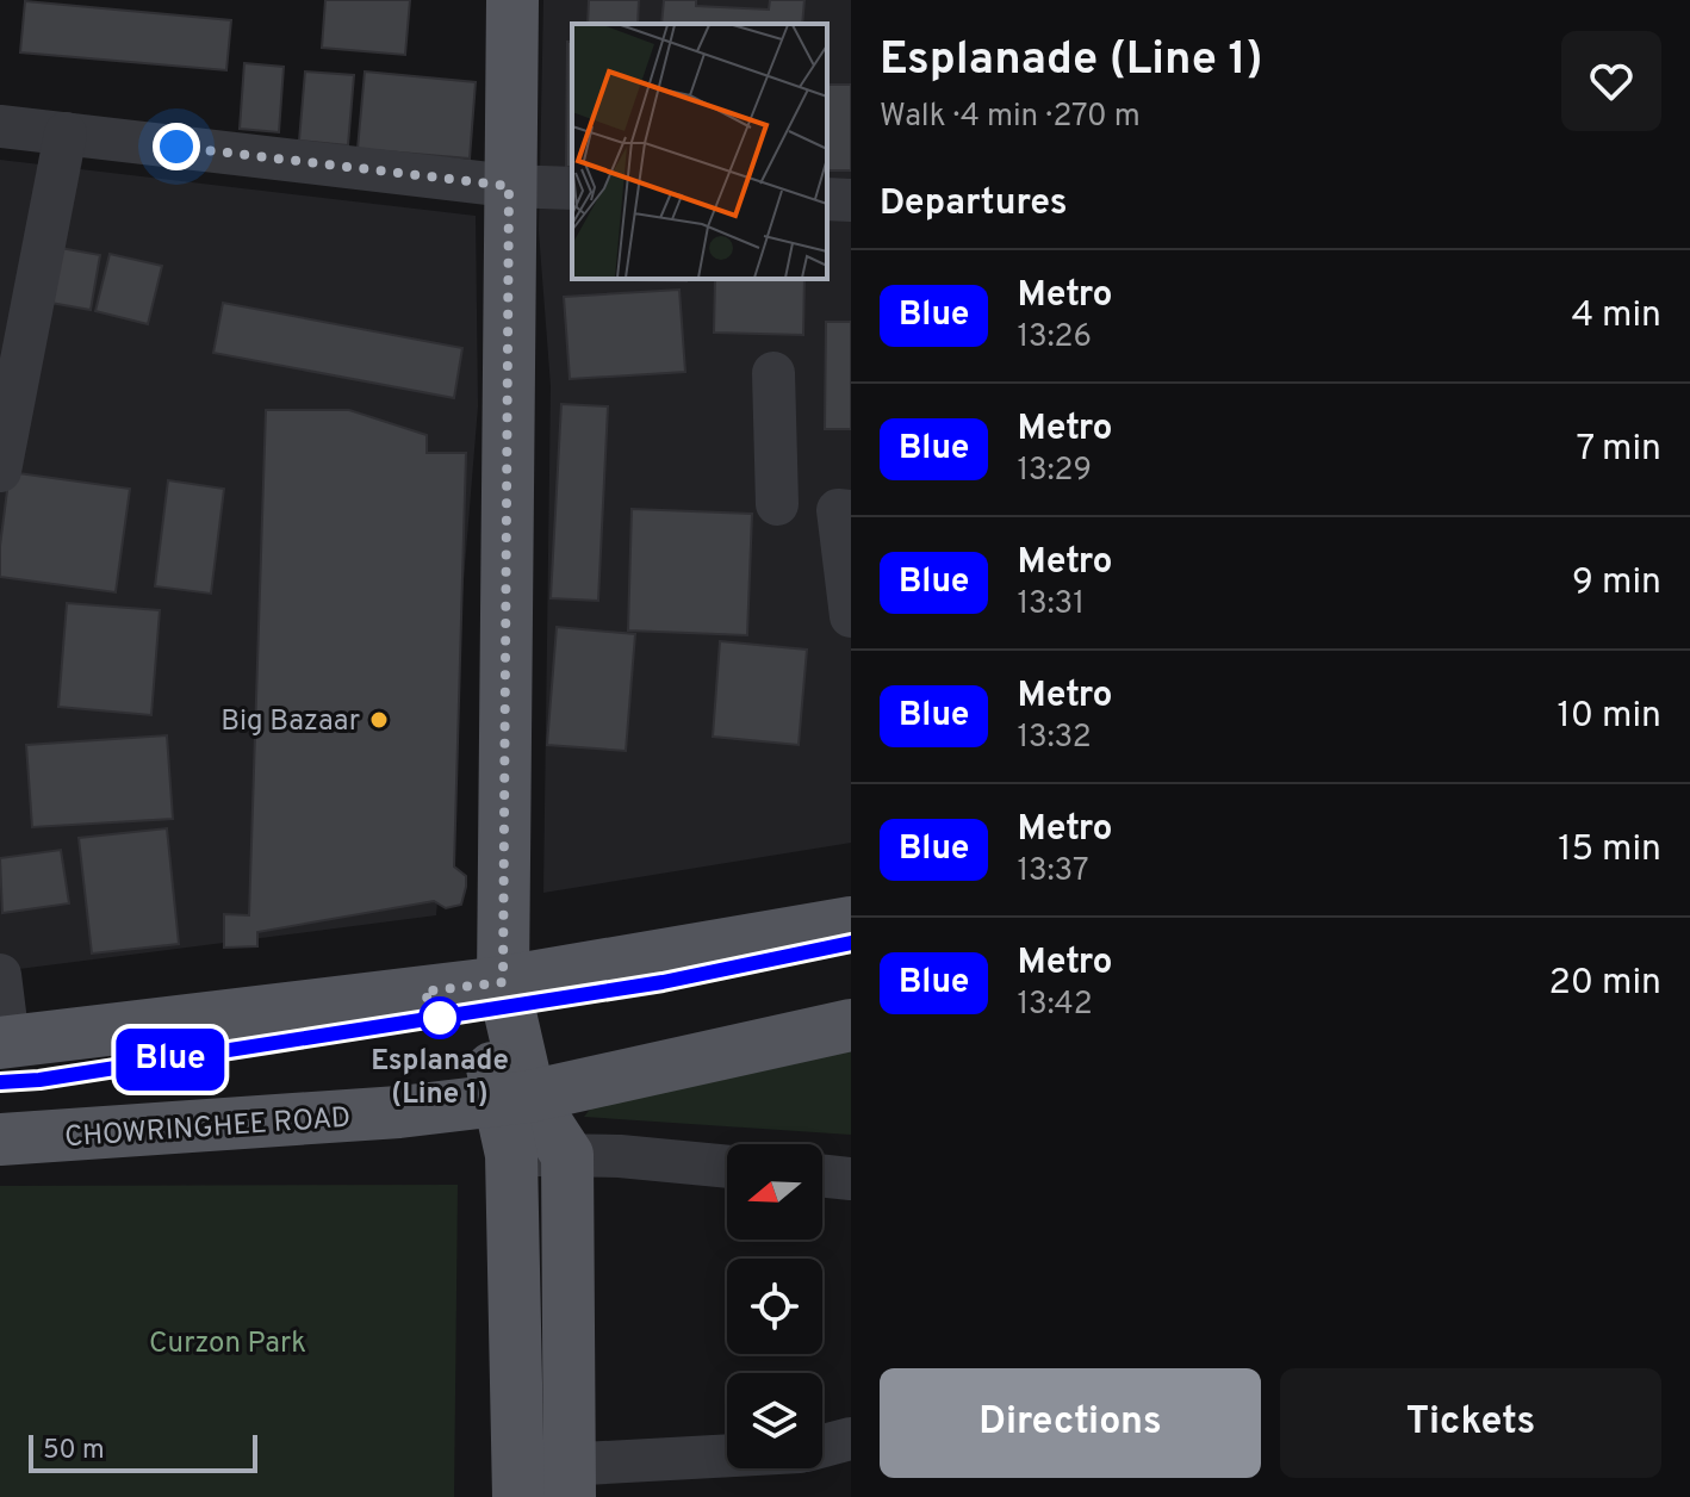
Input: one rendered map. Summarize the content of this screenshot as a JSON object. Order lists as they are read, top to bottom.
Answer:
{
  "streets": {
    "main road": ["CHOWRINGHEE ROAD"]
  },
  "parks": ["Curzon Park"],
  "places": ["Big Bazaar", "Esplanade (Line 1)"],
  "lines": ["metro line Blue"],
  "scale_bar": "50 m",
  "north": "left",
  "page": {
    "on_map": "Blue",
    "heading": [
      ["Esplanade (Line 1)", "Walk · 4 min · 270 m"],
      "Departures"
    ],
    "list": [
      {
        "mark": "Blue",
        "name": "Metro",
        "note": "13:26",
        "value": "4 min"
      },
      {
        "mark": "Blue",
        "name": "Metro",
        "note": "13:29",
        "value": "7 min"
      },
      {
        "mark": "Blue",
        "name": "Metro",
        "note": "13:31",
        "value": "9 min"
      },
      {
        "mark": "Blue",
        "name": "Metro",
        "note": "13:32",
        "value": "10 min"
      },
      {
        "mark": "Blue",
        "name": "Metro",
        "note": "13:37",
        "value": "15 min"
      },
      {
        "mark": "Blue",
        "name": "Metro",
        "note": "13:42",
        "value": "20 min"
      }
    ],
    "buttons": ["Directions", "Tickets"],
    "scale": "50 m"
  }
}
